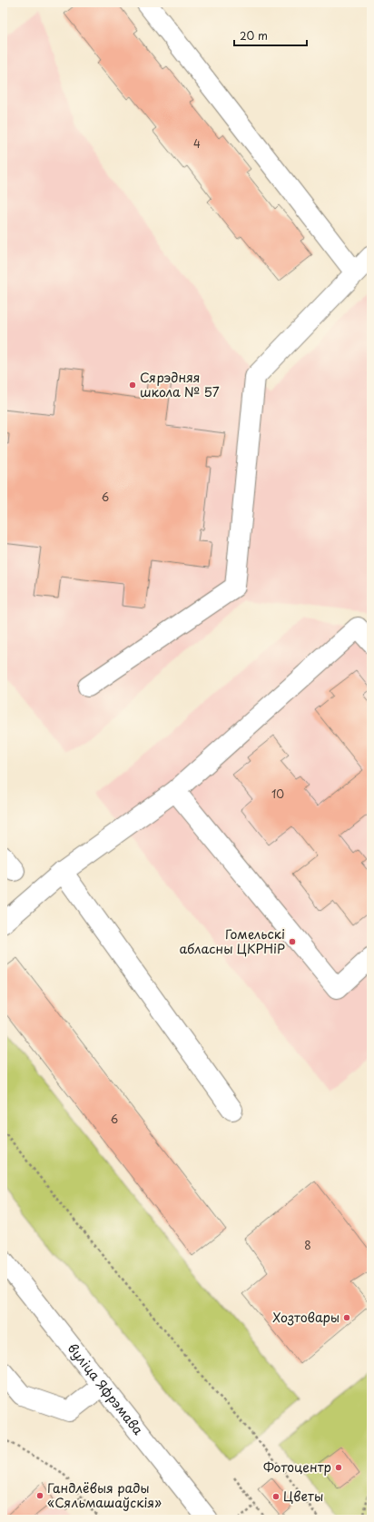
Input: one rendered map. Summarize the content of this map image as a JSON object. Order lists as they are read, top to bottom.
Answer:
{
  "streets": {
    "main road": ["вуліца Яфрэмава"]
  },
  "places": [
    "Сярэдняя школа № 57",
    "Гомельскі абласны ЦКРНіР",
    "Хозтовары",
    "Фотоцентр",
    "Гандлёвыя рады «Сяльмашаўскія»",
    "Цветы"
  ],
  "house_numbers": [
    "4",
    "6",
    "10",
    "6",
    "8"
  ],
  "scale_bar": "20 m"
}
